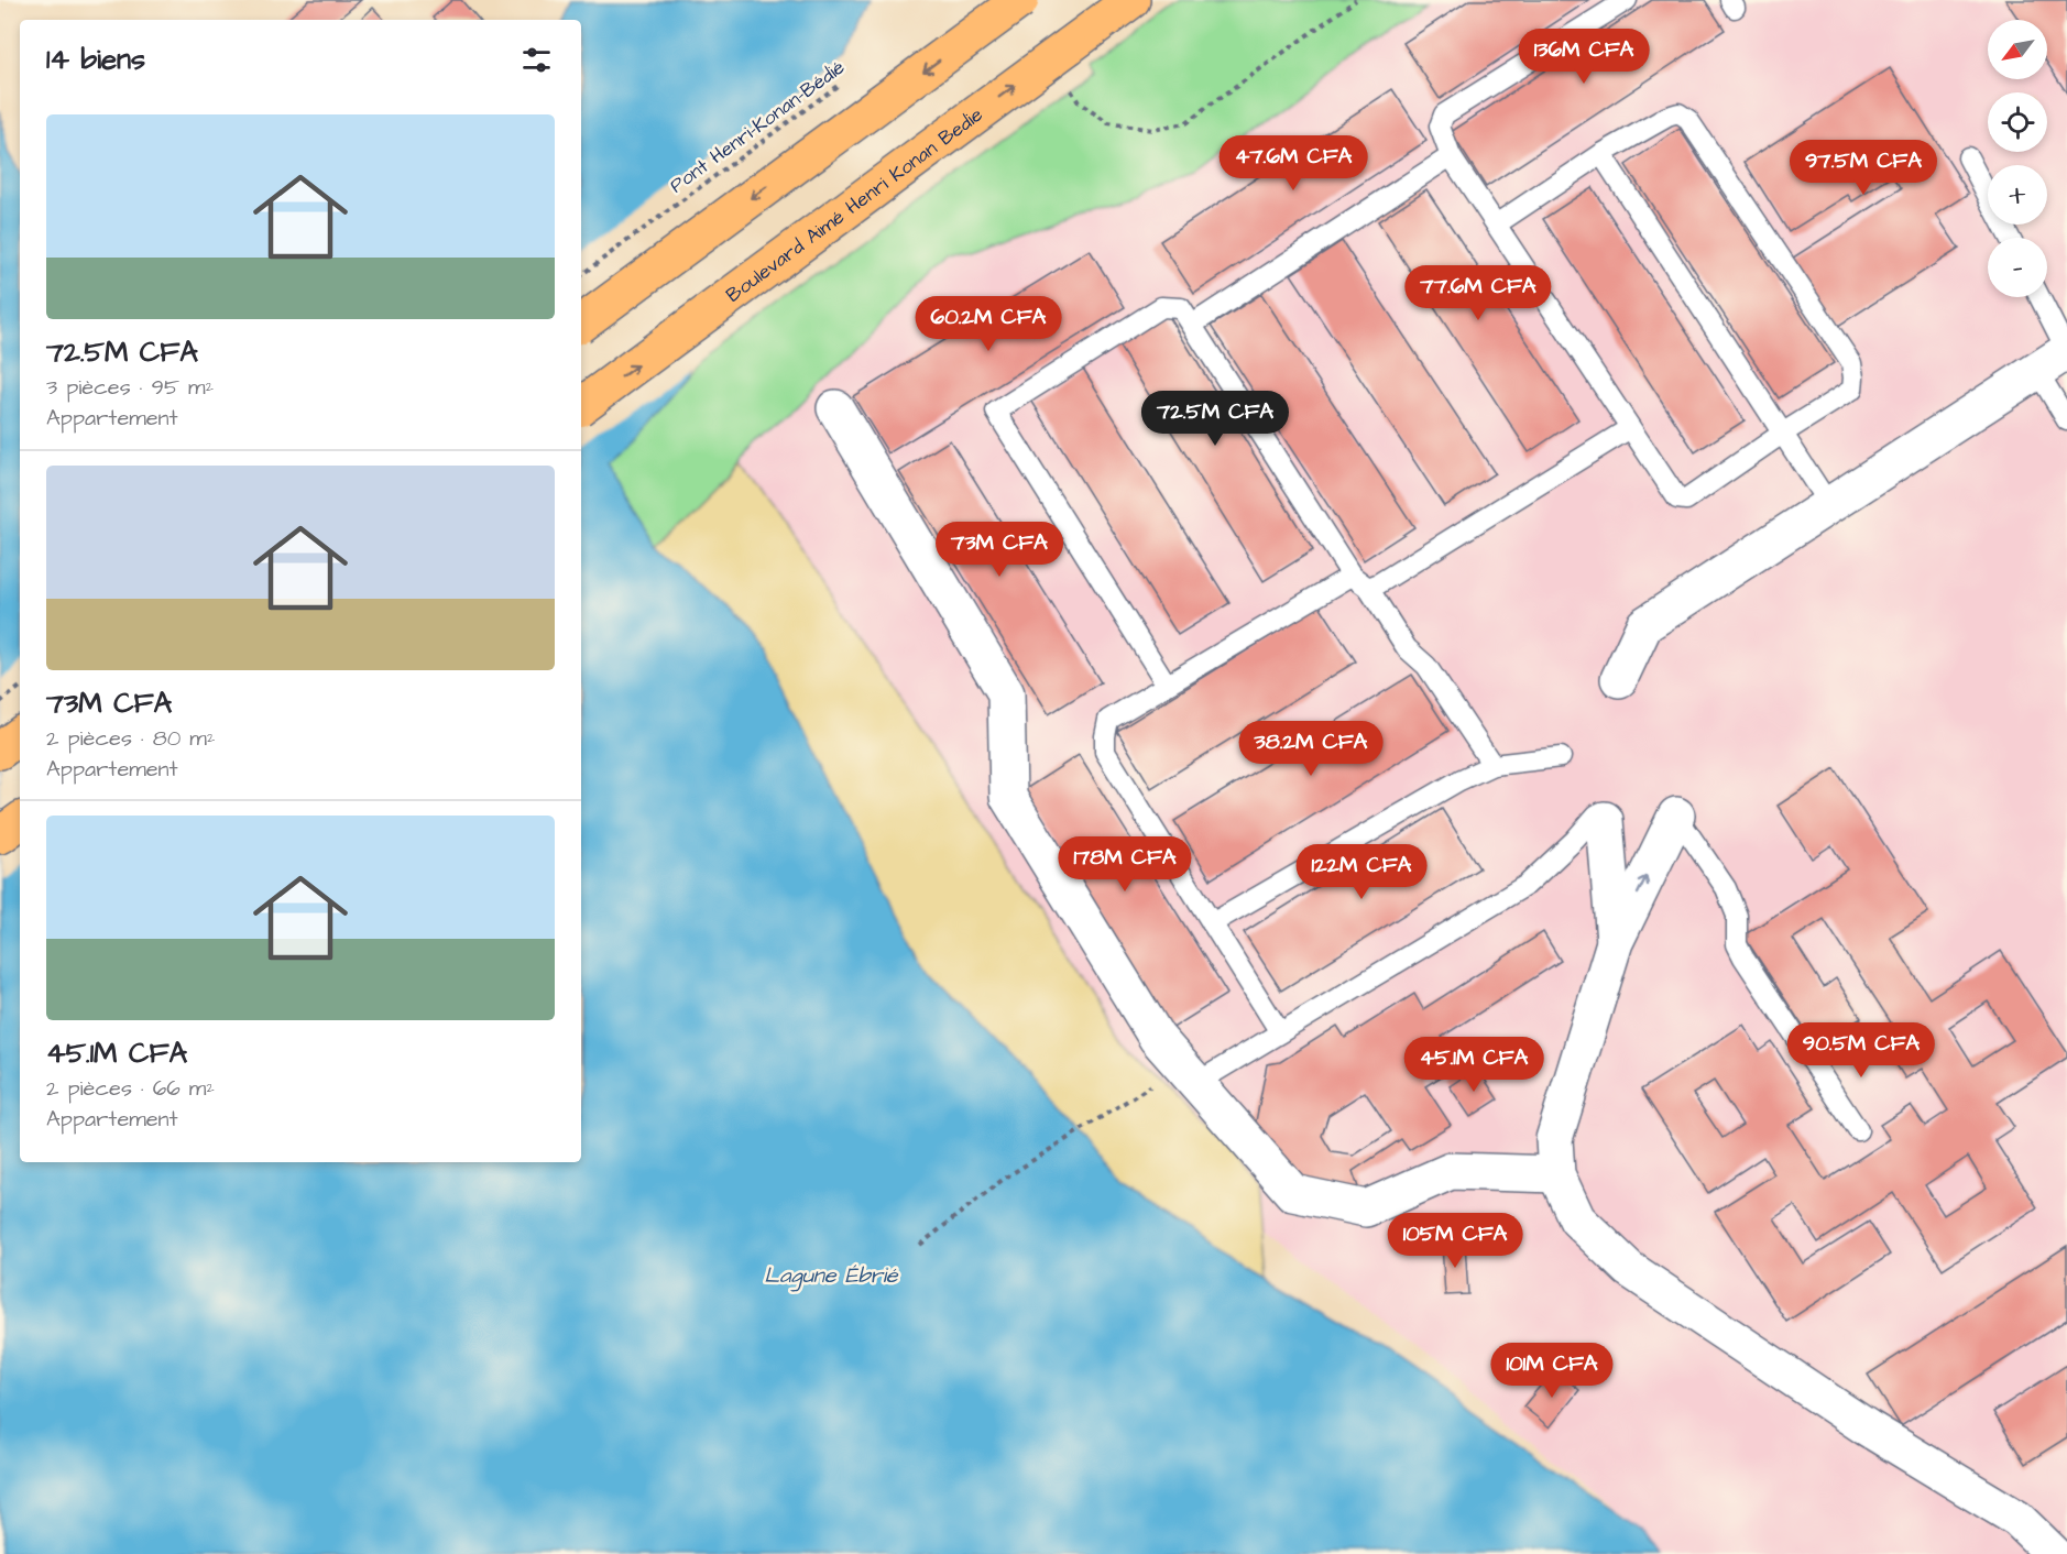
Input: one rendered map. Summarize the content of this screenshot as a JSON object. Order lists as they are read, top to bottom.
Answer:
{
  "streets": {
    "highway": ["Boulevard Aimé Henri Konan Bedie"],
    "path": ["Pont Henri-Konan-Bédié"]
  },
  "water": ["Lagune Ébrié"],
  "north": "bottom left",
  "page": {
    "map_buttons": ["+", "−"],
    "heading": "14 biens",
    "price": [
      "136M CFA",
      "47.6M CFA",
      "97.5M CFA",
      "77.6M CFA",
      "60.2M CFA",
      "72.5M CFA",
      "73M CFA",
      "38.2M CFA",
      "178M CFA",
      "122M CFA",
      "90.5M CFA",
      "45.1M CFA",
      "105M CFA",
      "101M CFA"
    ],
    "list": [
      {
        "name": "72.5M CFA",
        "note": "3 pièces · 95 m² · Appartement"
      },
      {
        "name": "73M CFA",
        "note": "2 pièces · 80 m² · Appartement"
      },
      {
        "name": "45.1M CFA",
        "note": "2 pièces · 66 m² · Appartement"
      }
    ]
  }
}
